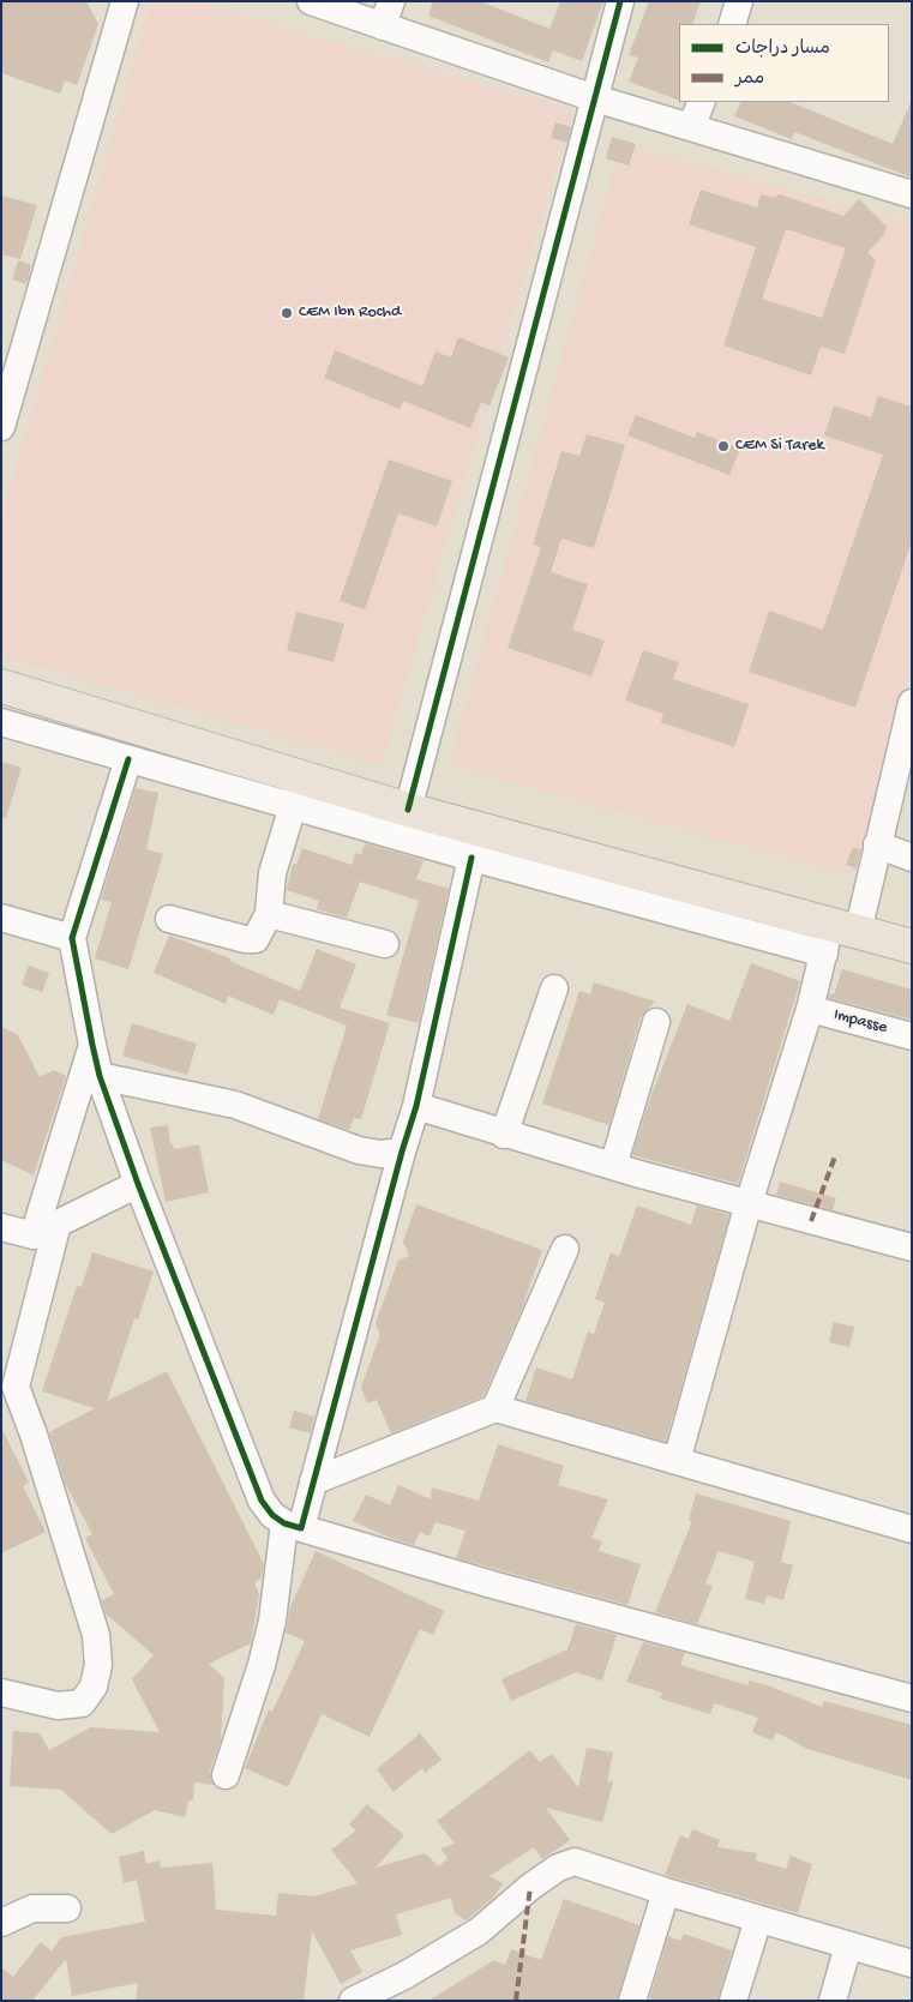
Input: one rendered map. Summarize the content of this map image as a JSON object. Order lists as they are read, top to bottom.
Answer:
{
  "streets": {
    "street": ["Impasse"]
  },
  "places": ["CEM Ibn Rochd", "CEM Si Tarek"],
  "legend": ["مسار دراجات", "ممر"]
}
